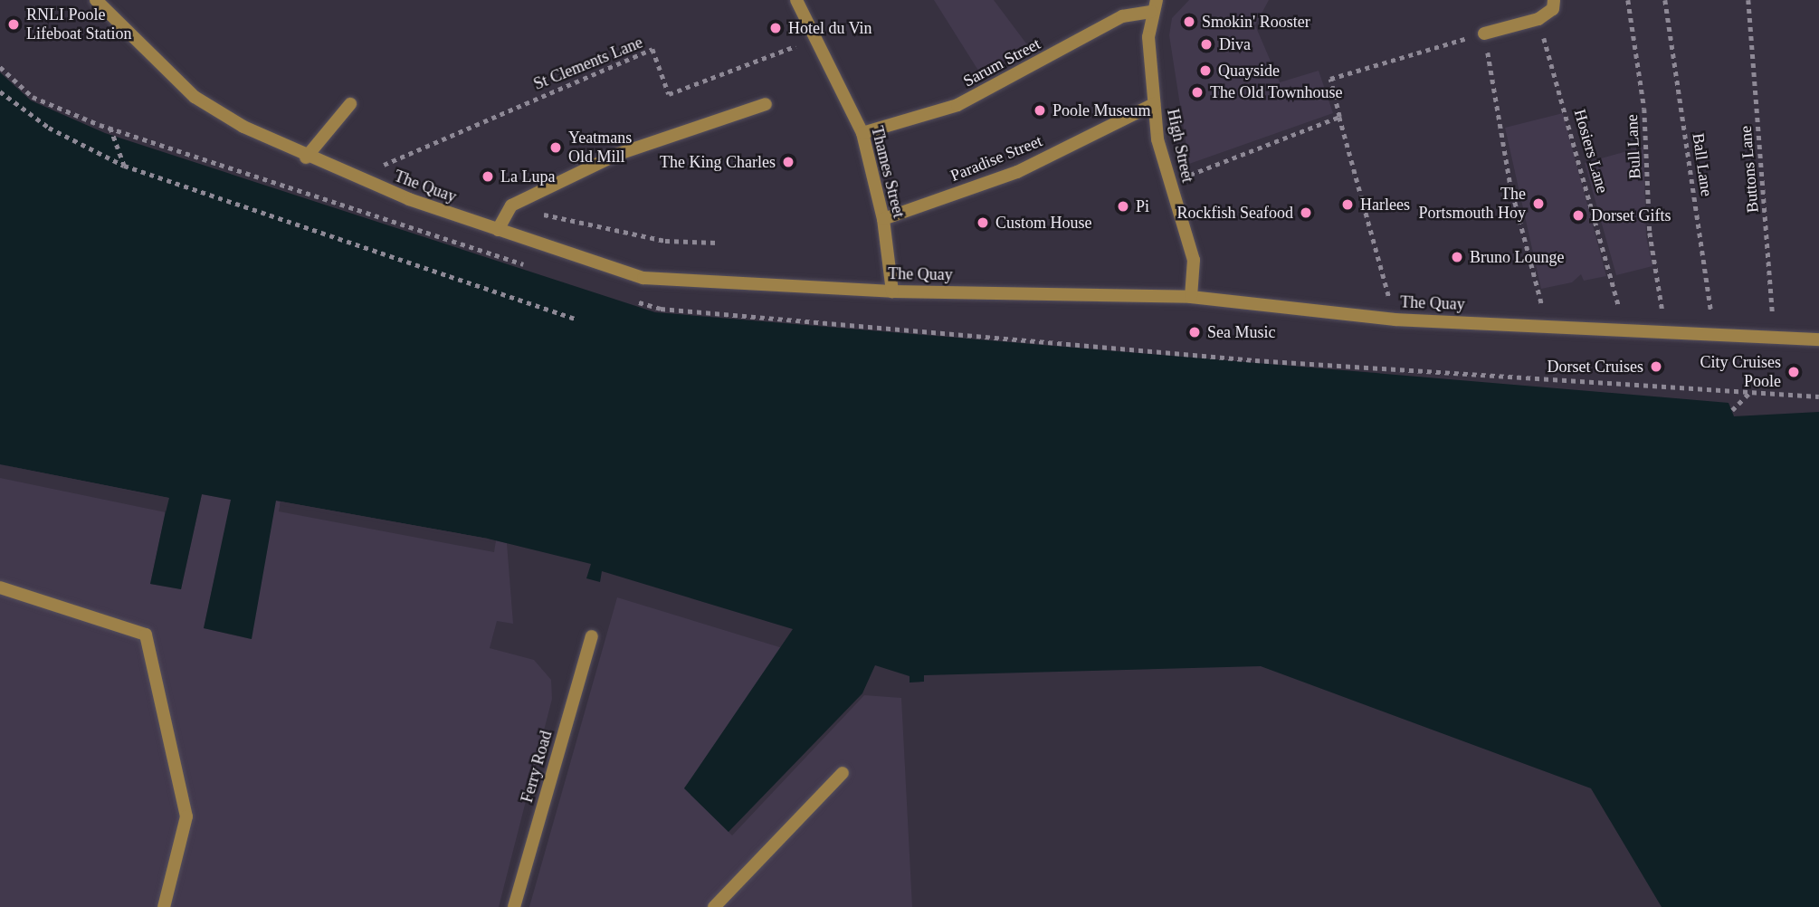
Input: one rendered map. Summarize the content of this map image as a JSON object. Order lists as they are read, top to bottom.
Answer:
{
  "streets": {
    "street": [
      "Sarum Street",
      "High Street",
      "Paradise Street",
      "Thames Street",
      "The Quay",
      "Ferry Road"
    ],
    "path": [
      "St Clements Lane",
      "Bull Lane",
      "Hosiers Lane",
      "Ball Lane",
      "Buttons Lane"
    ]
  },
  "crossings": [
    ["Sarum Street", "High Street"],
    ["Sarum Street", "Thames Street"],
    ["St Clements Lane", "Thames Street"],
    ["St Clements Lane", "The Quay"],
    ["High Street", "Paradise Street"],
    ["High Street", "The Quay"],
    ["Bull Lane", "The Quay"],
    ["Hosiers Lane", "The Quay"],
    ["Paradise Street", "Thames Street"],
    ["Ball Lane", "The Quay"],
    ["Buttons Lane", "The Quay"],
    ["Thames Street", "The Quay"]
  ],
  "places": [
    "Smokin' Rooster",
    "RNLI Poole Lifeboat Station",
    "Hotel du Vin",
    "Diva",
    "Quayside",
    "The Old Townhouse",
    "Poole Museum",
    "Yeatmans Old Mill",
    "The King Charles",
    "La Lupa",
    "The Portsmouth Hoy",
    "Harlees",
    "Pi",
    "Rockfish Seafood",
    "Dorset Gifts",
    "Custom House",
    "Bruno Lounge",
    "Sea Music",
    "Dorset Cruises",
    "City Cruises Poole"
  ]
}
